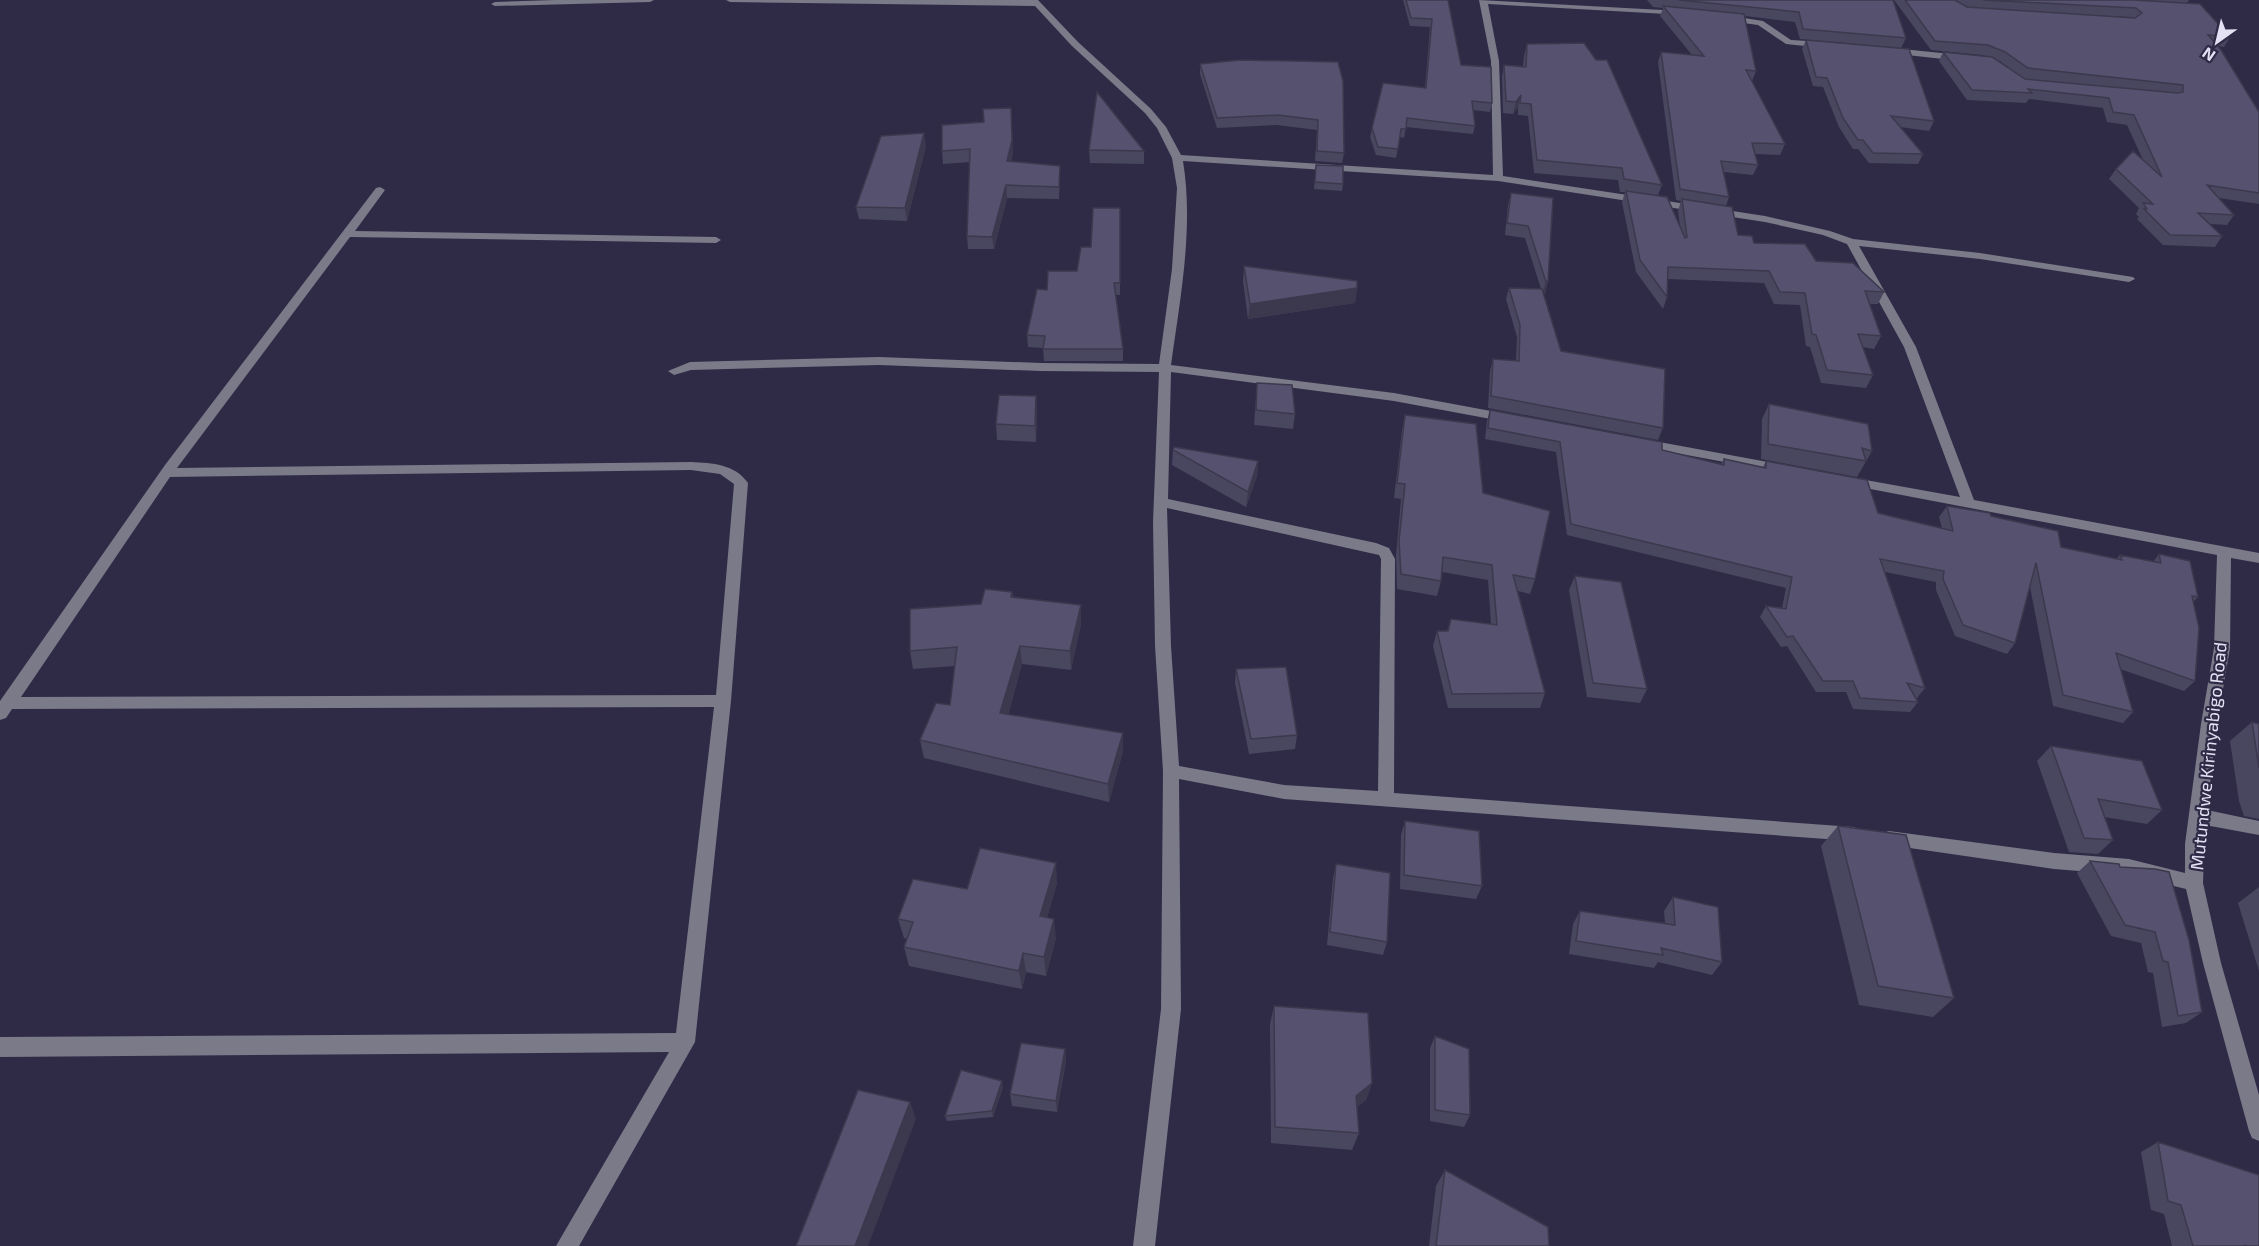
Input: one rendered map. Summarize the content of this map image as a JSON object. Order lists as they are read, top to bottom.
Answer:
{
  "streets": {
    "street": ["Mutundwe Kirinyabigo Road"]
  },
  "north": "bottom left"
}
